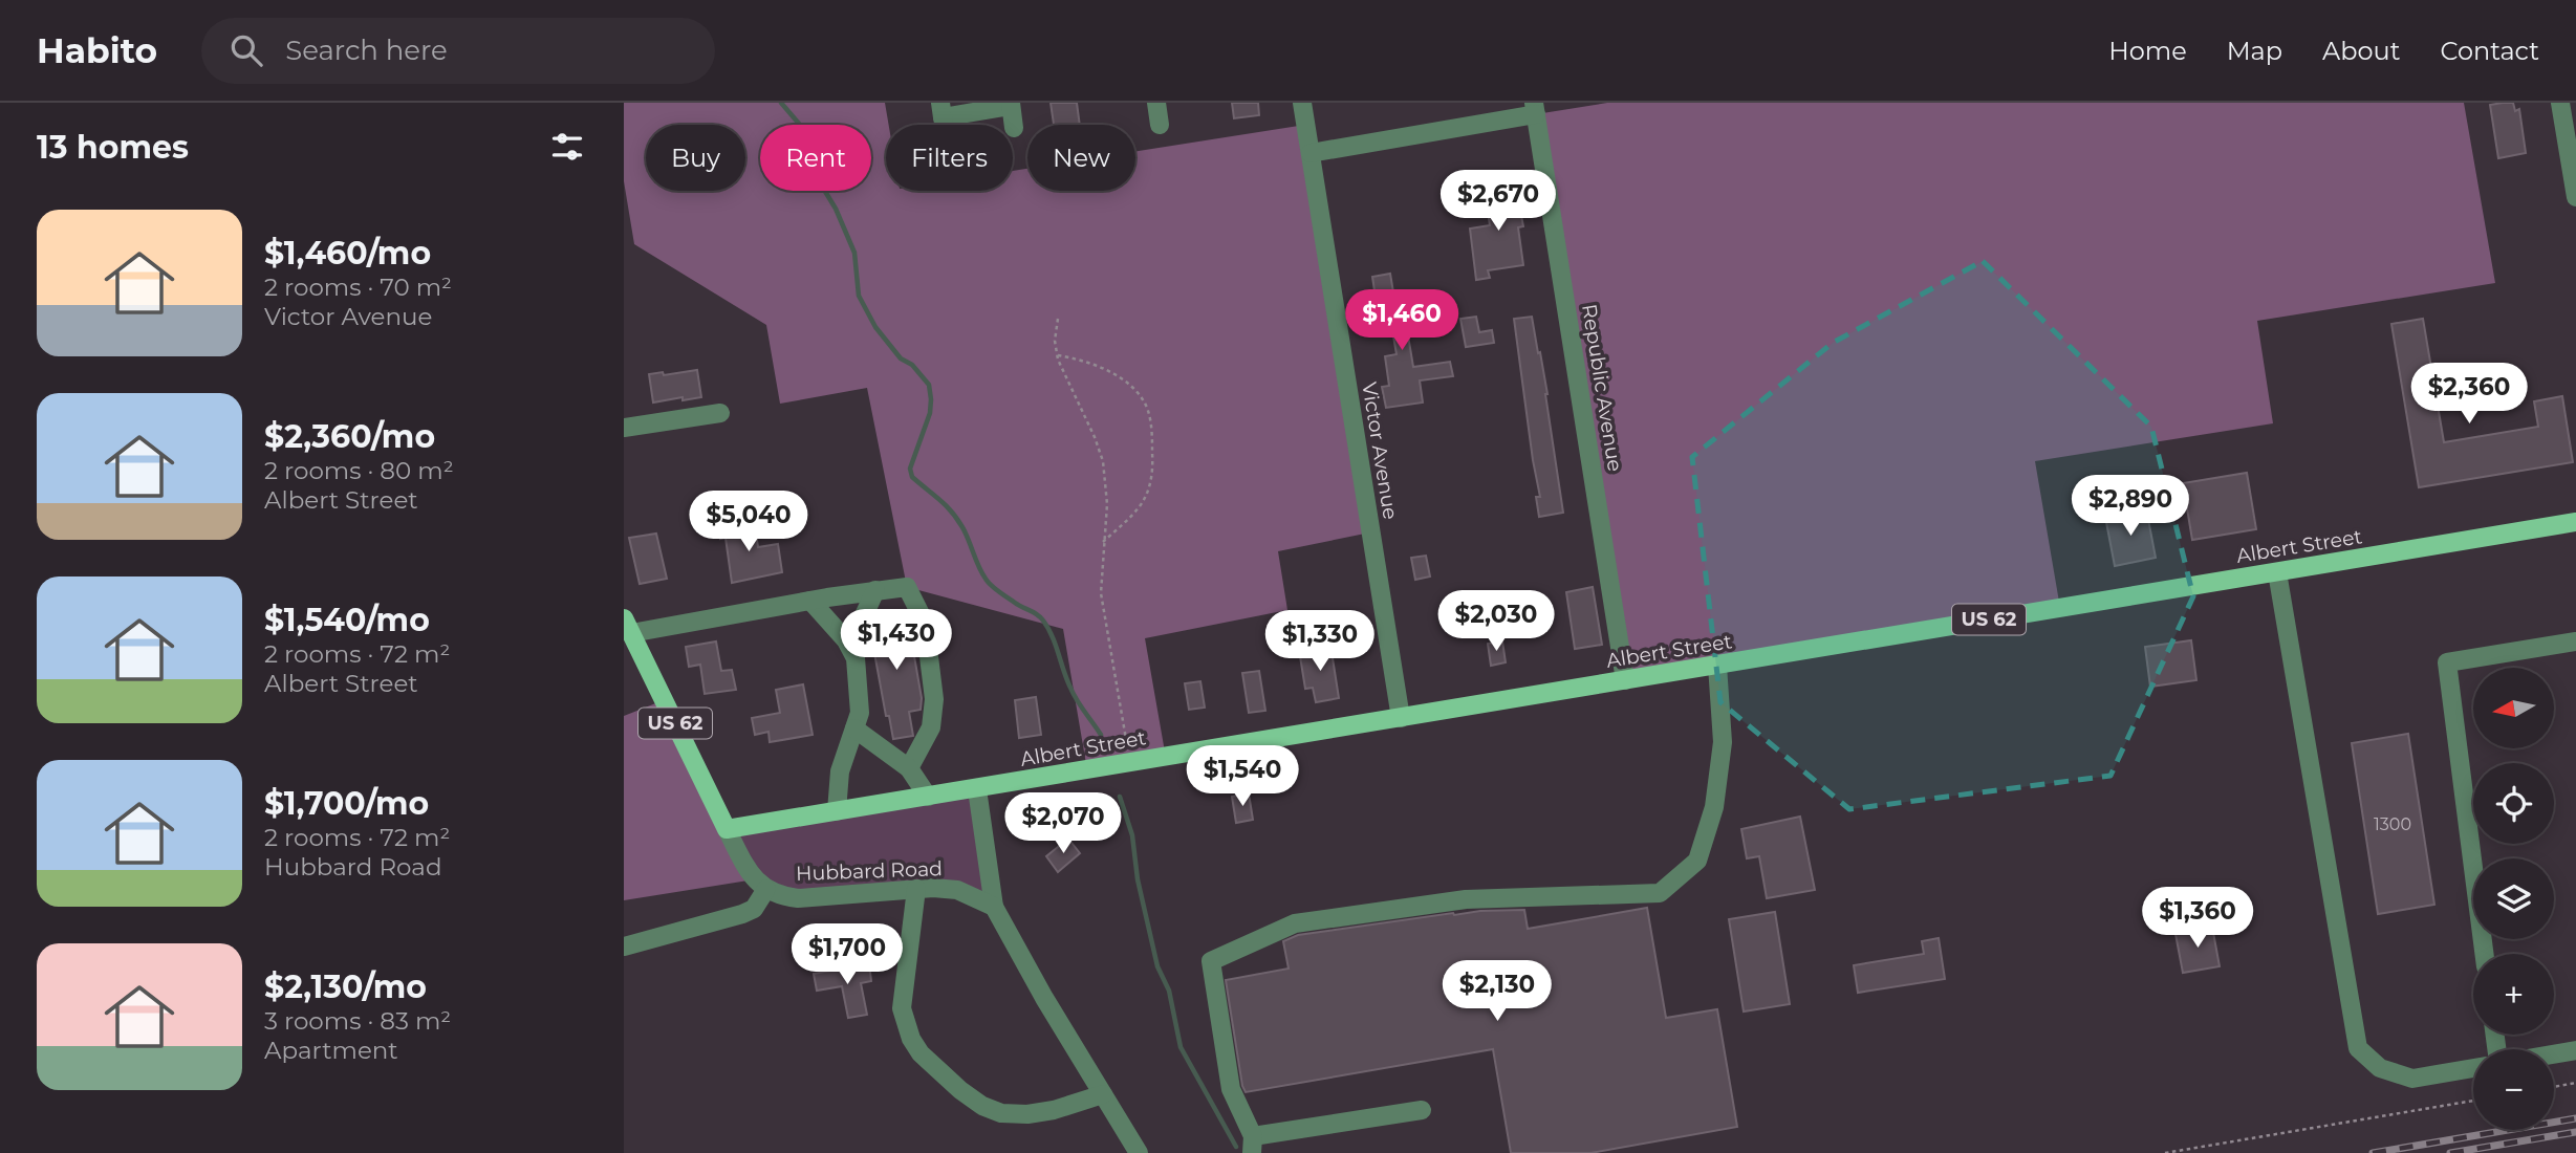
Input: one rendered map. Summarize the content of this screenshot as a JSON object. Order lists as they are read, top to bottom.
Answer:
{
  "streets": {
    "main road": ["Albert Street", "US 62", "Hubbard Road"],
    "street": ["Republic Avenue", "Victor Avenue"]
  },
  "crossings": [
    ["Republic Avenue", "Albert Street"],
    ["Victor Avenue", "Albert Street"],
    ["Albert Street", "Hubbard Road"]
  ],
  "house_numbers": ["1300"],
  "north": "left",
  "page": {
    "header": "Habito",
    "search": "Search here",
    "nav": [
      "Home",
      "Map",
      "About",
      "Contact"
    ],
    "heading": "13 homes",
    "chip": [
      "Buy",
      "Rent",
      "Filters",
      "New"
    ],
    "price": [
      "$2,670",
      "$1,460",
      "$2,360",
      "$2,890",
      "$5,040",
      "$2,030",
      "$1,430",
      "$1,330",
      "$1,540",
      "$2,070",
      "$1,360",
      "$1,700",
      "$2,130"
    ],
    "list": [
      {
        "name": "$1,460/mo",
        "note": "2 rooms · 70 m² · Victor Avenue"
      },
      {
        "name": "$2,360/mo",
        "note": "2 rooms · 80 m² · Albert Street"
      },
      {
        "name": "$1,540/mo",
        "note": "2 rooms · 72 m² · Albert Street"
      },
      {
        "name": "$1,700/mo",
        "note": "2 rooms · 72 m² · Hubbard Road"
      },
      {
        "name": "$2,130/mo",
        "note": "3 rooms · 83 m² · Apartment"
      }
    ],
    "map_buttons": ["+", "−"]
  }
}
